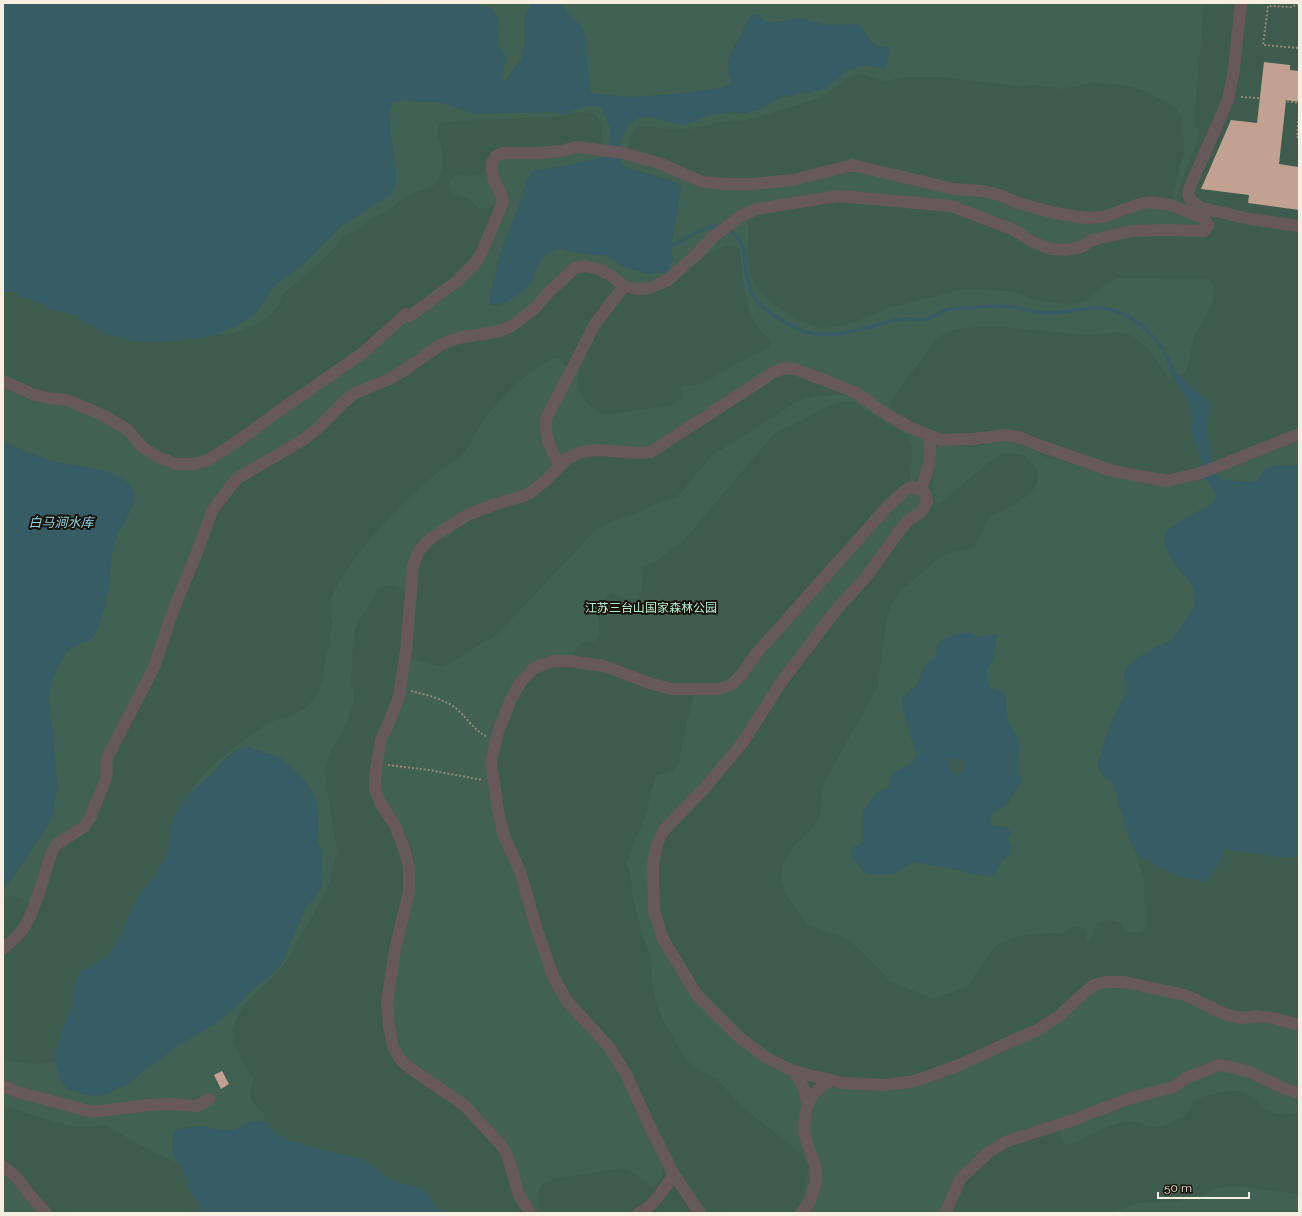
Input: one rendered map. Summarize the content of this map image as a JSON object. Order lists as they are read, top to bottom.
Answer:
{
  "water": ["白马涧水库"],
  "parks": ["江苏三台山国家森林公园"],
  "scale_bar": "50 m"
}
